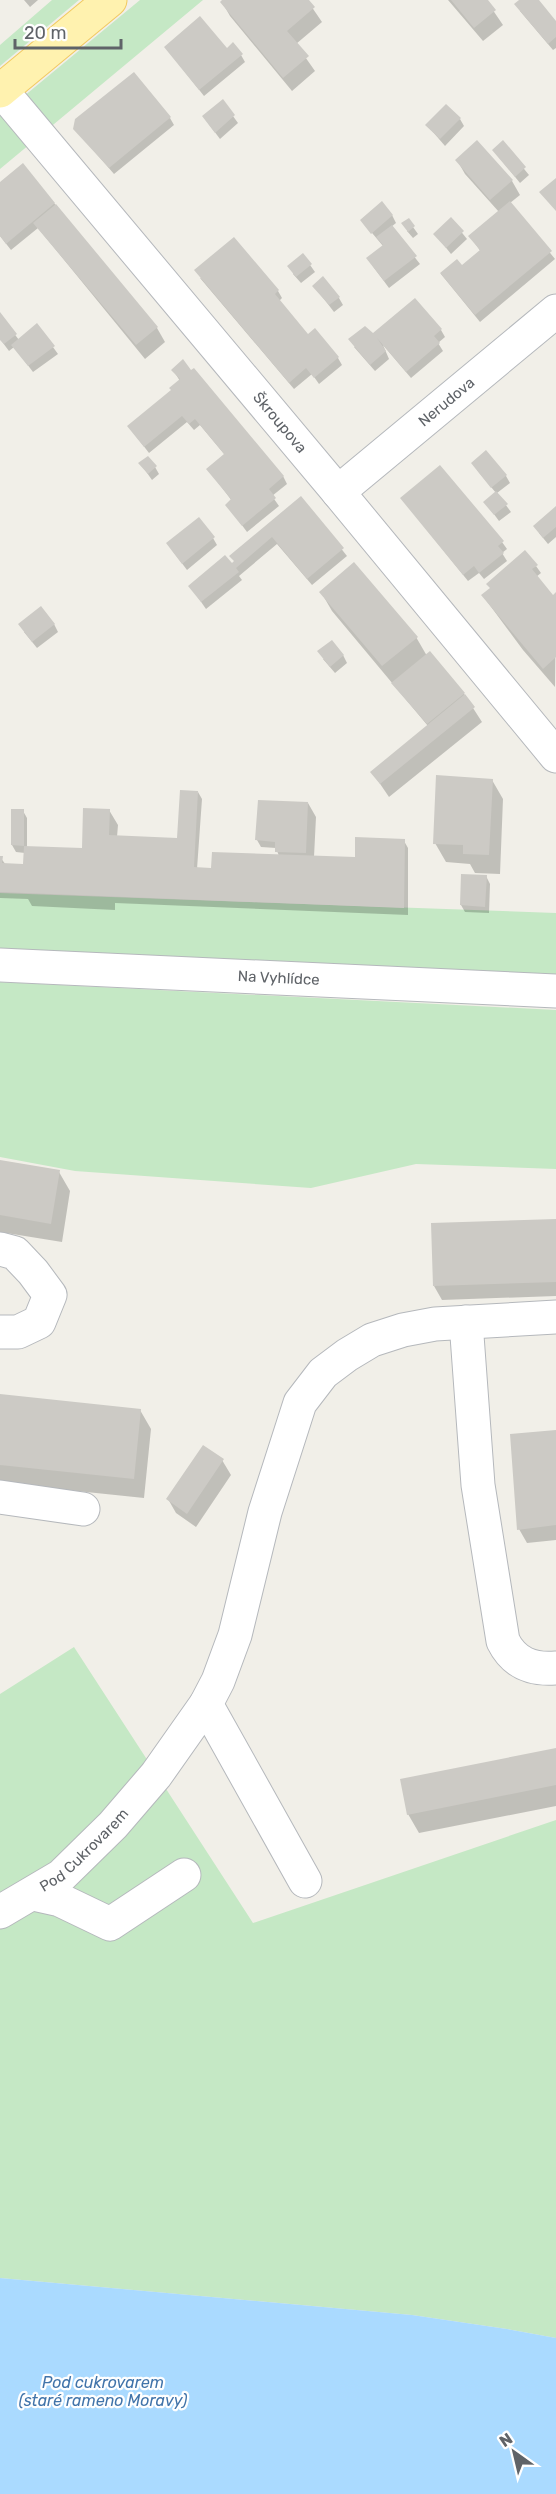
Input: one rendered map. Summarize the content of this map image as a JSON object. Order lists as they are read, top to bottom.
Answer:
{
  "streets": {
    "street": [
      "Nerudova",
      "Škroupova",
      "Na Vyhlídce",
      "Pod Cukrovarem"
    ]
  },
  "crossings": [
    ["Nerudova", "Škroupova"]
  ],
  "water": ["Pod cukrovarem (staré rameno Moravy)"],
  "scale_bar": "20 m",
  "north": "top left"
}
